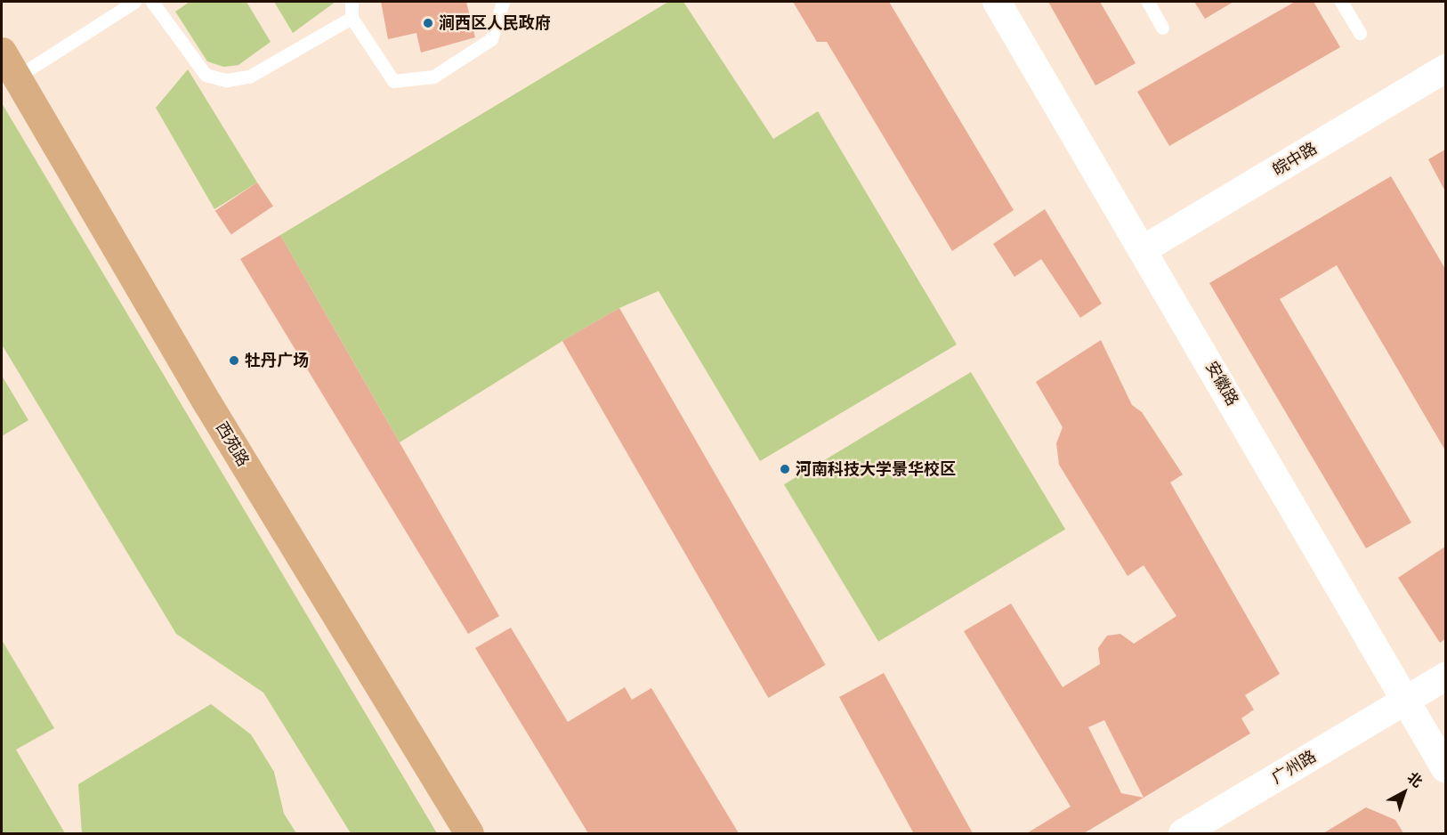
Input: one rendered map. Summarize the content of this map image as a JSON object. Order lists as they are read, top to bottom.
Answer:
{
  "streets": {
    "main road": ["西苑路"],
    "street": ["皖中路", "安徽路", "广州路"]
  },
  "crossings": [
    ["皖中路", "安徽路"],
    ["安徽路", "广州路"]
  ],
  "places": ["涧西区人民政府", "牡丹广场", "河南科技大学景华校区"],
  "north": "top right"
}
